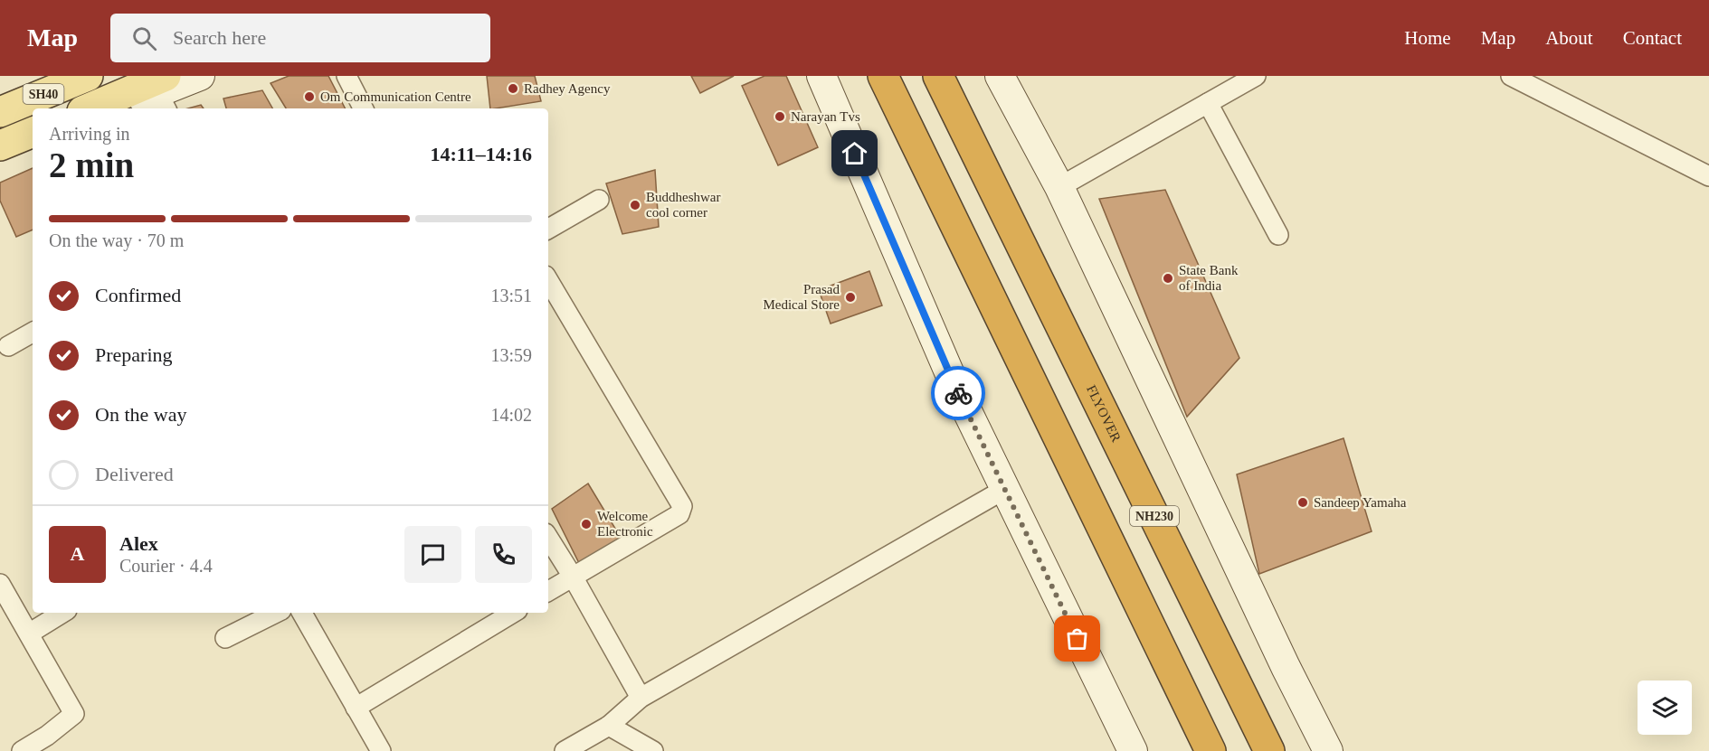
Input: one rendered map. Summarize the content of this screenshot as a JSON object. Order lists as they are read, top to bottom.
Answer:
{
  "streets": {
    "highway": ["FLYOVER", "NH230"],
    "main road": ["SH40"]
  },
  "places": [
    "Radhey Agency",
    "Om Communication Centre",
    "Narayan Tvs",
    "Buddheshwar cool corner",
    "State Bank of India",
    "Prasad Medical Store",
    "Sandeep Yamaha",
    "Welcome Electronic"
  ],
  "page": {
    "header": "Map",
    "search": "Search here",
    "nav": [
      "Home",
      "Map",
      "About",
      "Contact"
    ],
    "heading": ["2 min", "Arriving in", "14:11–14:16"],
    "panel": ["Alex", "Courier · 4.4"],
    "bar": "On the way · 70 m",
    "list": [
      ["Confirmed", "13:51"],
      ["Preparing", "13:59"],
      ["On the way", "14:02"],
      "Delivered"
    ],
    "round": "A"
  }
}
